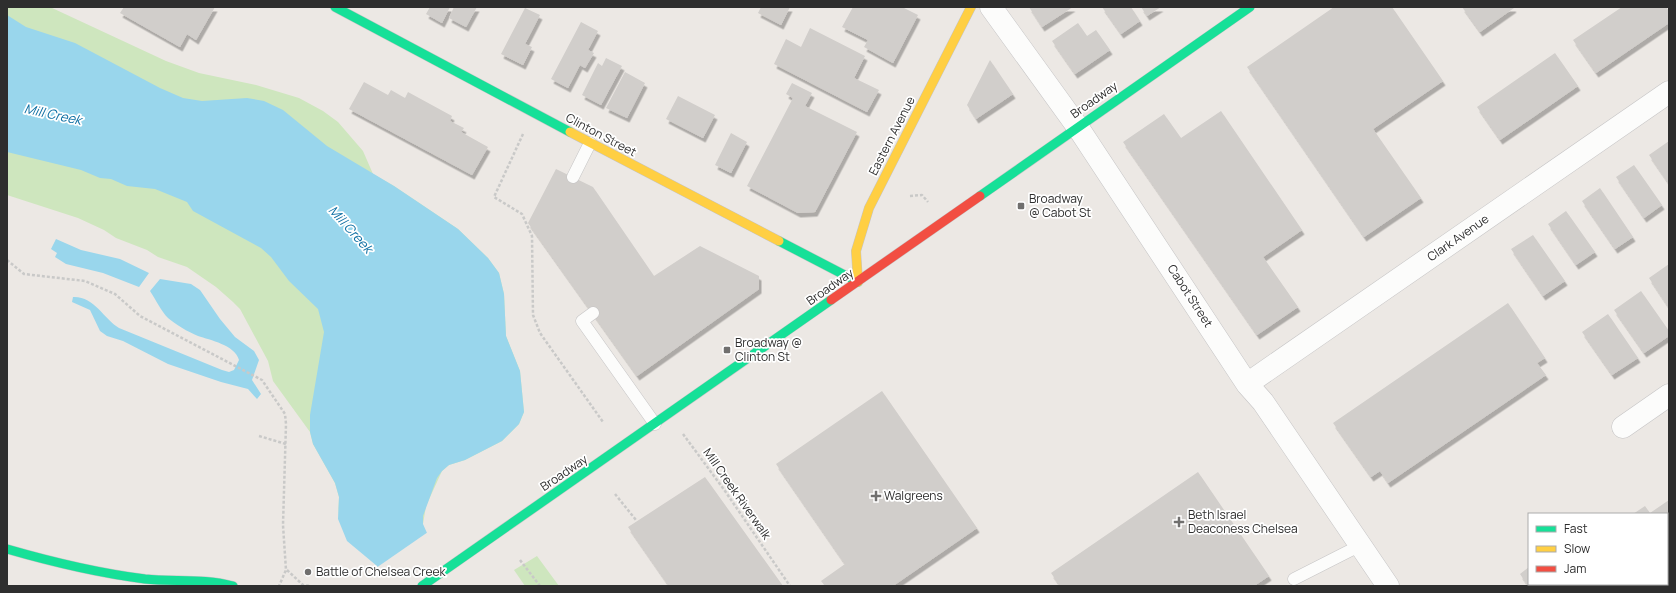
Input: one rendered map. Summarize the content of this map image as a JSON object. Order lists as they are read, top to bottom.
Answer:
{
  "streets": {
    "main road": ["Broadway", "Clinton Street", "Eastern Avenue"],
    "street": ["Clark Avenue", "Cabot Street"],
    "path": ["Mill Creek Riverwalk"]
  },
  "crossings": [
    ["Broadway", "Clinton Street"],
    ["Broadway", "Eastern Avenue"],
    ["Broadway", "Cabot Street"],
    ["Broadway", "Mill Creek Riverwalk"],
    ["Clinton Street", "Eastern Avenue"],
    ["Clark Avenue", "Cabot Street"]
  ],
  "water": ["Mill Creek"],
  "places": {
    "transit": ["Broadway @ Cabot St", "Broadway @ Clinton St"],
    "health": ["Walgreens", "Beth Israel Deaconess Chelsea"],
    "other": ["Battle of Chelsea Creek"]
  },
  "legend": ["Fast", "Slow", "Jam"]
}
